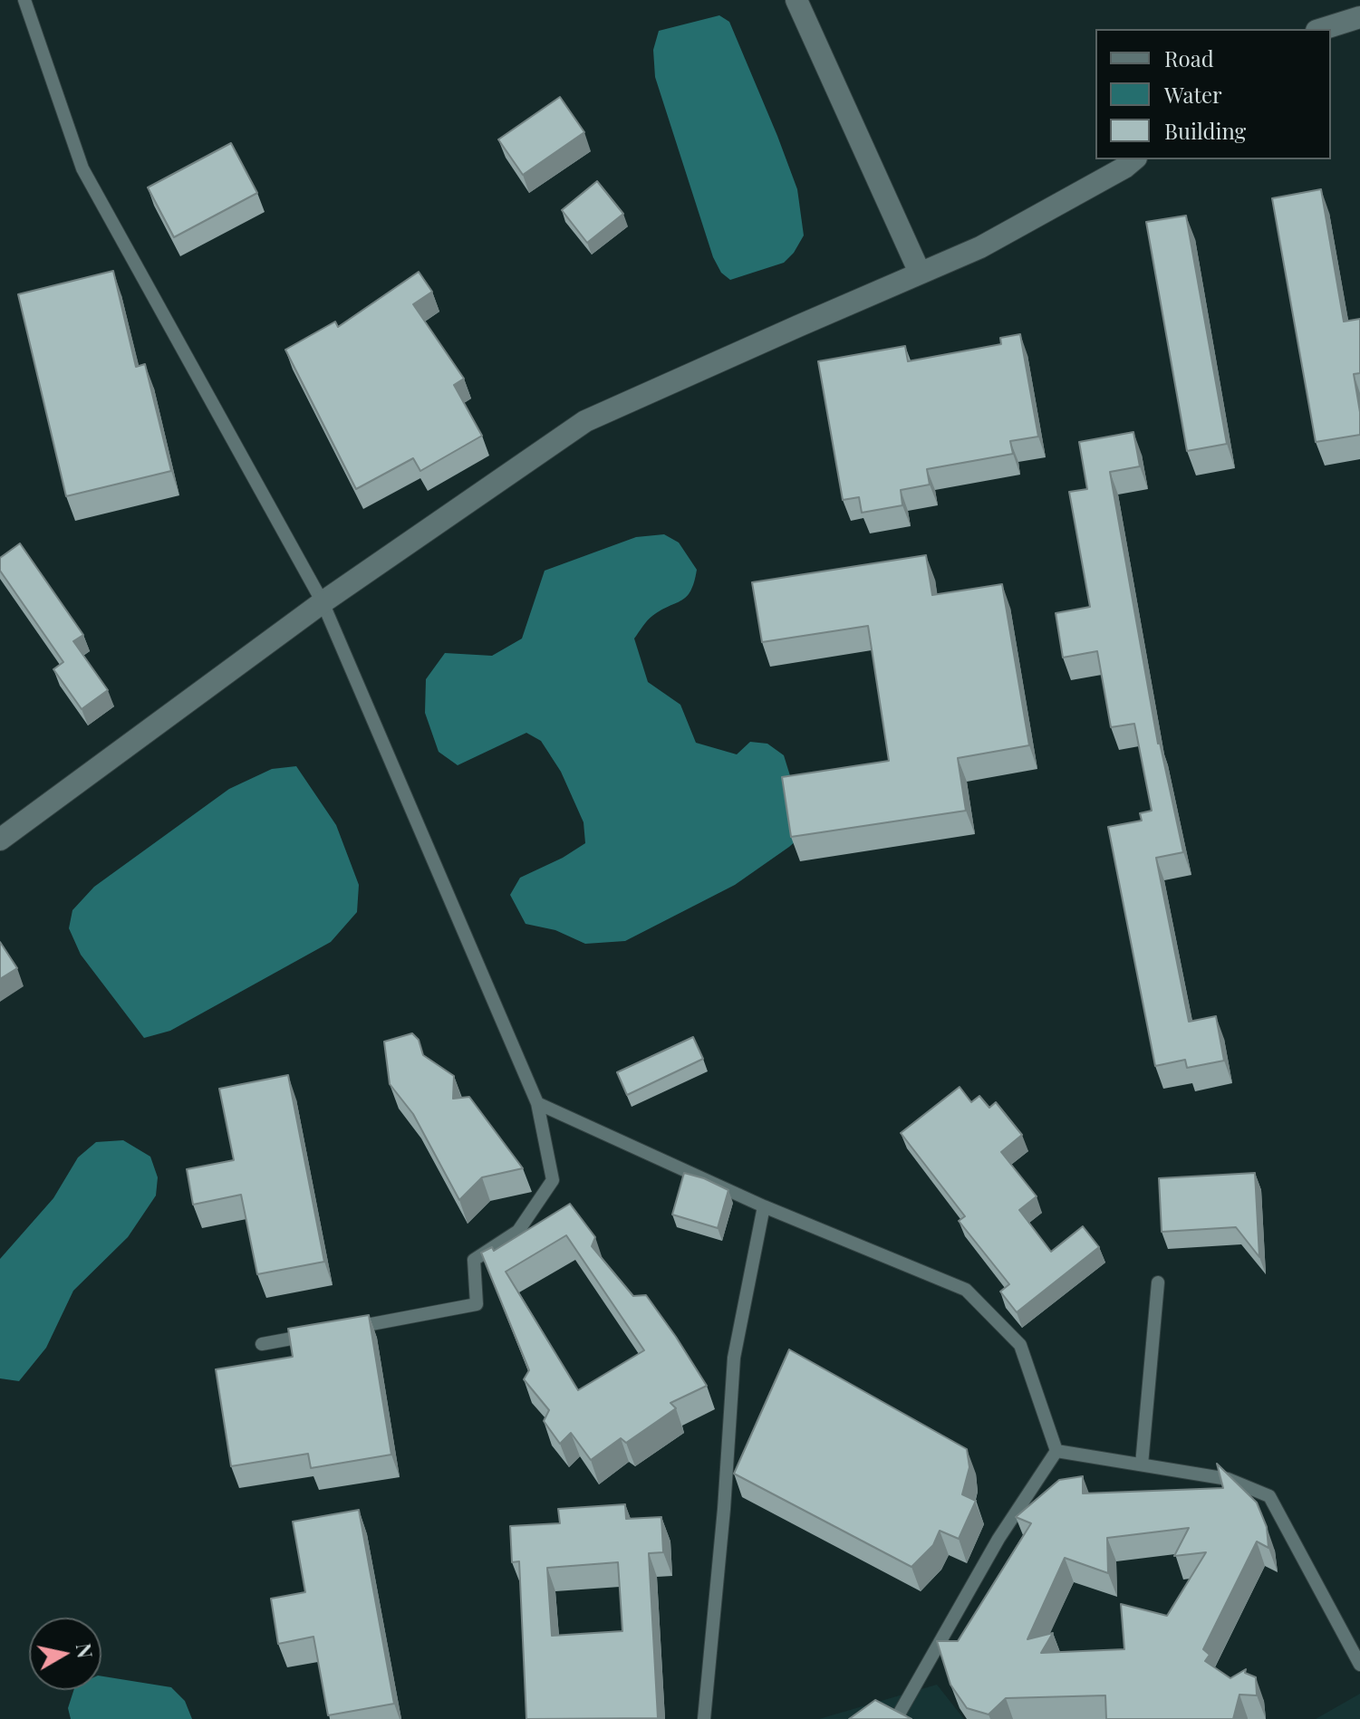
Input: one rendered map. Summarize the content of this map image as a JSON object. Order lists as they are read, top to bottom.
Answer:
{
  "legend": ["Road", "Water", "Building"],
  "north": "right"
}
